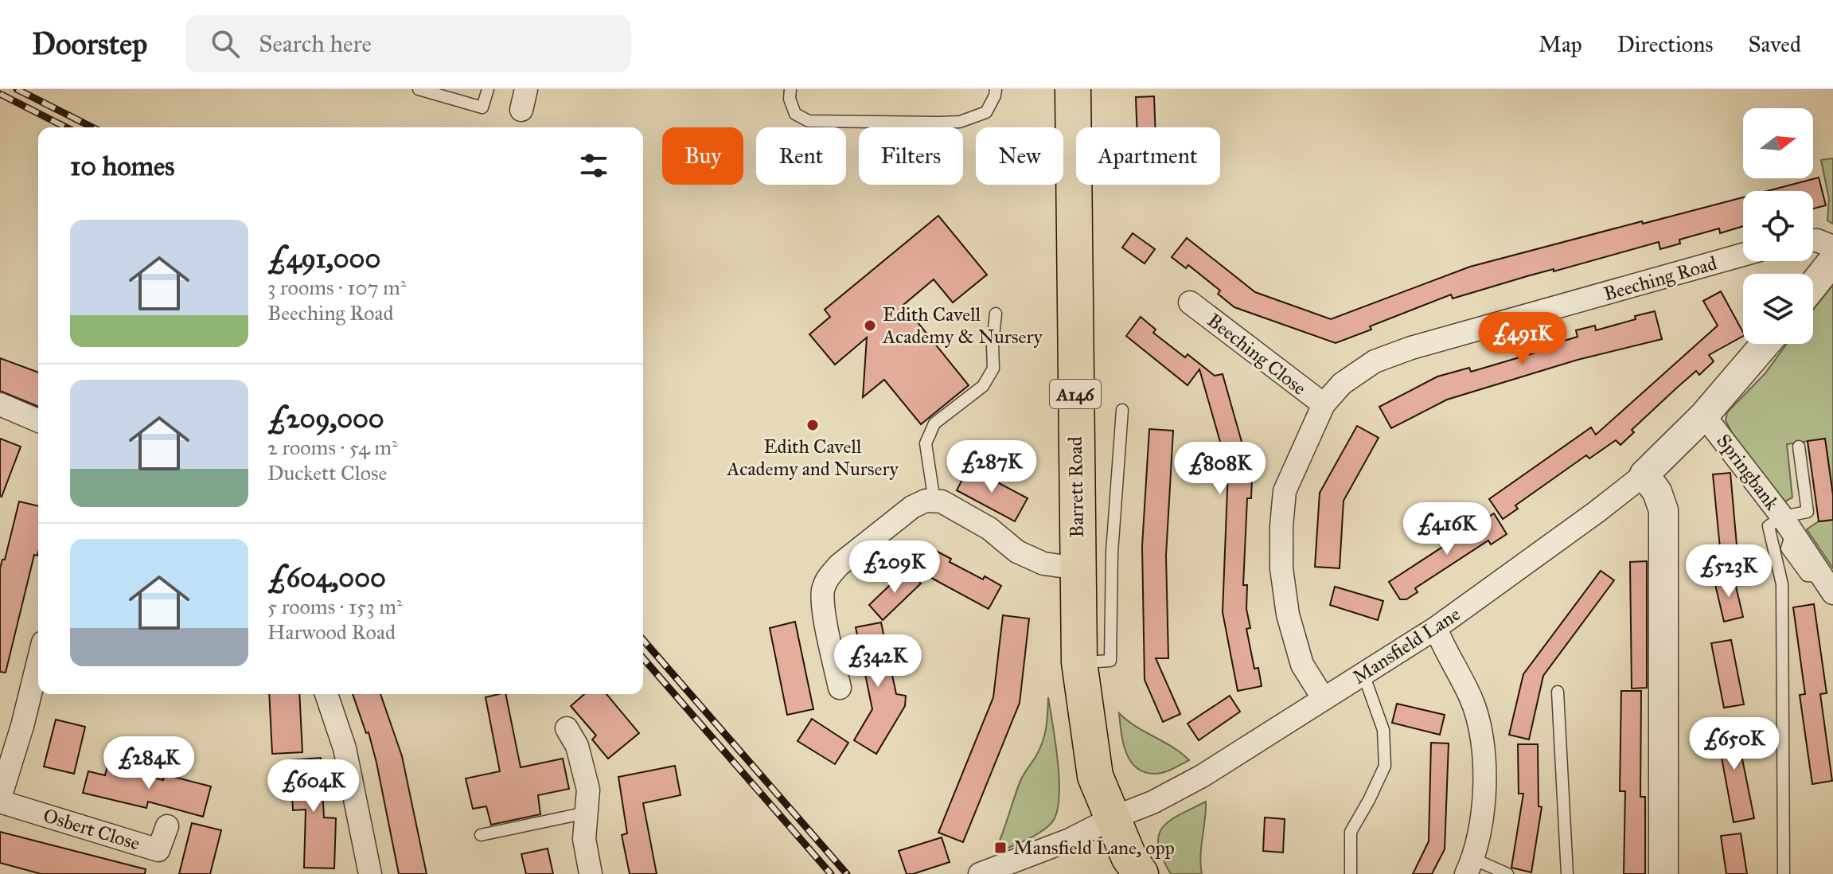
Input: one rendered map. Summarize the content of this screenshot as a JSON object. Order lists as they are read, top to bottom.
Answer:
{
  "streets": {
    "highway": ["A146", "Barrett Road"],
    "street": [
      "Beeching Road",
      "Beeching Close",
      "Springbank",
      "Mansfield Lane",
      "Osbert Close"
    ]
  },
  "crossings": [
    ["Beeching Road", "Beeching Close"],
    ["Beeching Road", "Mansfield Lane"],
    ["Springbank", "Mansfield Lane"],
    ["Barrett Road", "Mansfield Lane"]
  ],
  "places": {
    "other": ["Edith Cavell Academy & Nursery", "Edith Cavell Academy and Nursery"],
    "transit": ["Mansfield Lane, opp"]
  },
  "north": "right",
  "page": {
    "header": "Doorstep",
    "search": "Search here",
    "nav": ["Map", "Directions", "Saved"],
    "chip": [
      "Buy",
      "Rent",
      "Filters",
      "New",
      "Apartment"
    ],
    "heading": "10 homes",
    "list": [
      {
        "name": "£491,000",
        "note": "3 rooms · 107 m² · Beeching Road"
      },
      {
        "name": "£209,000",
        "note": "2 rooms · 54 m² · Duckett Close"
      },
      {
        "name": "£604,000",
        "note": "5 rooms · 153 m² · Harwood Road"
      }
    ],
    "price": [
      "£491K",
      "£287K",
      "£808K",
      "£416K",
      "£209K",
      "£523K",
      "£342K",
      "£650K",
      "£284K",
      "£604K"
    ]
  }
}
